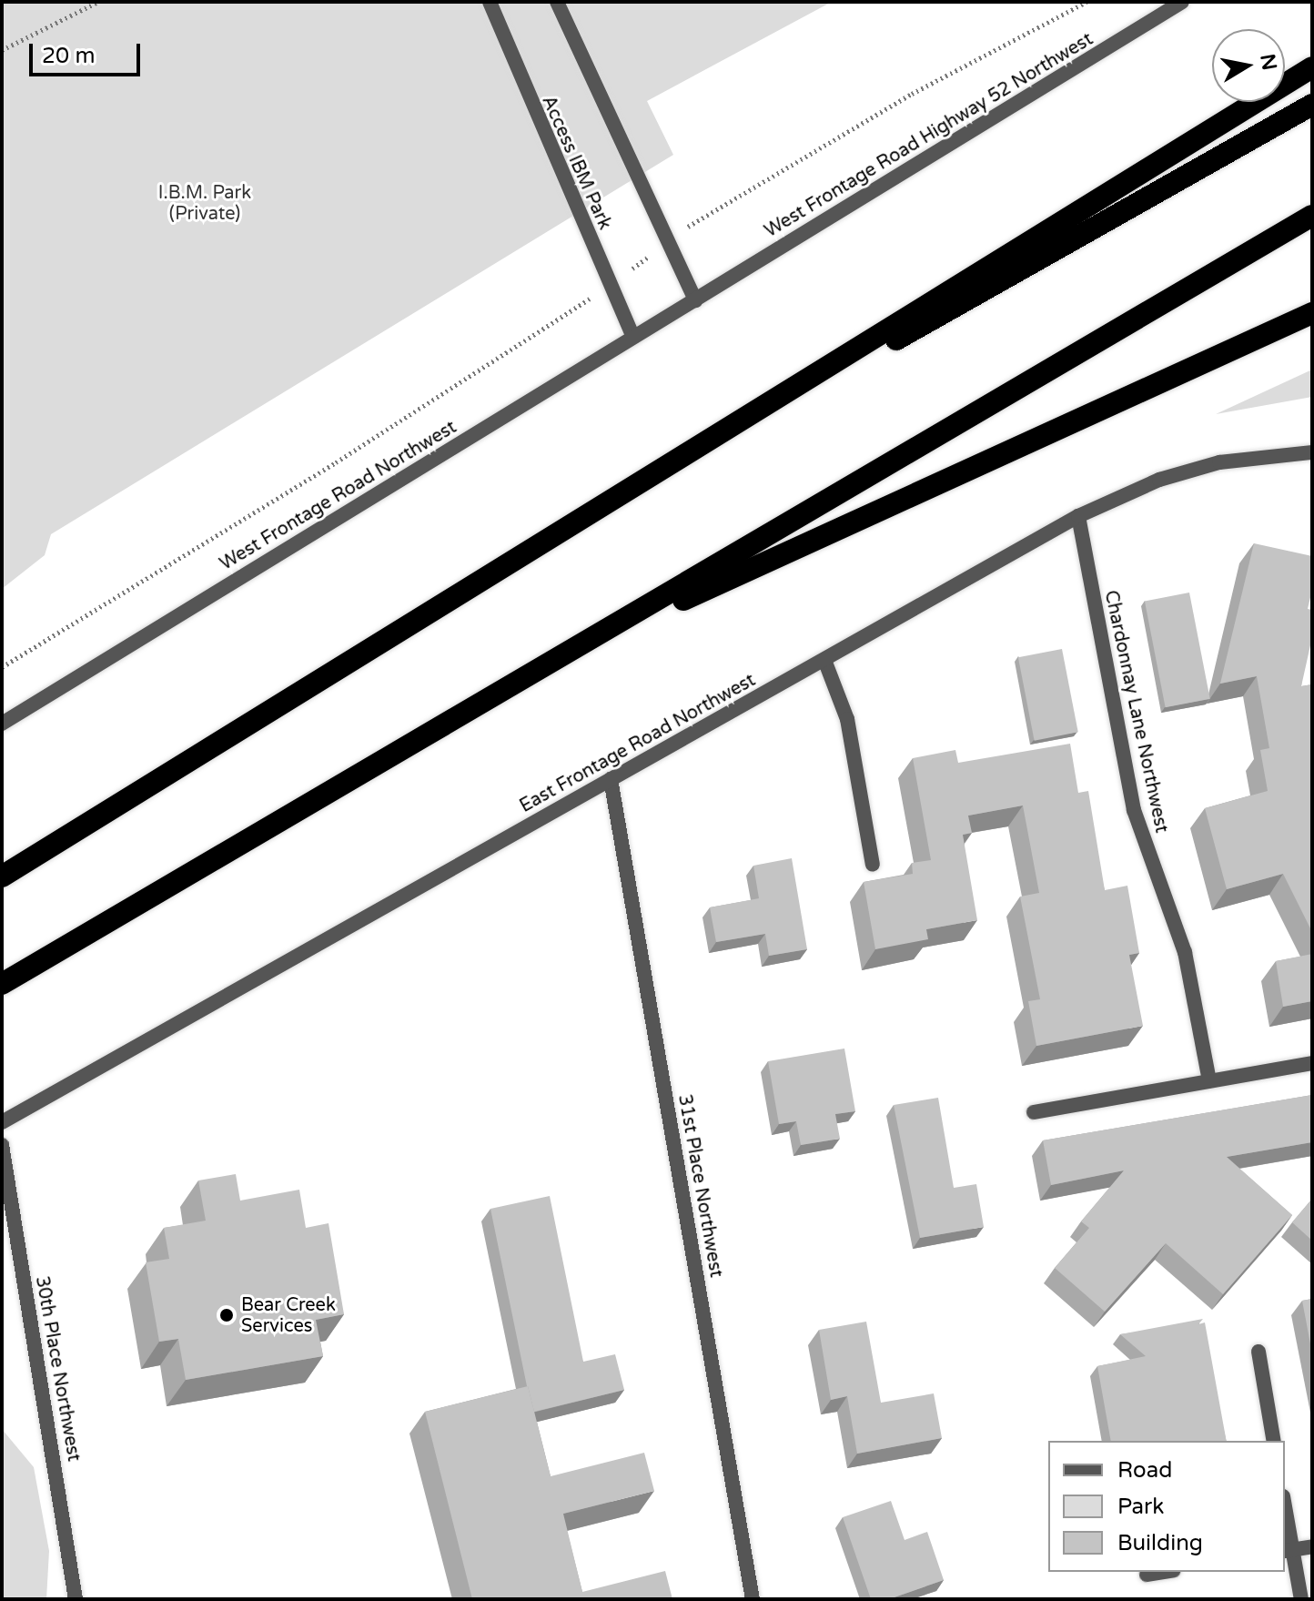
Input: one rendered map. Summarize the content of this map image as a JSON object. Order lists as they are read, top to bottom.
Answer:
{
  "streets": {
    "street": [
      "West Frontage Road Highway 52 Northwest",
      "Access IBM Park",
      "West Frontage Road Northwest",
      "Chardonnay Lane Northwest",
      "East Frontage Road Northwest",
      "31st Place Northwest",
      "30th Place Northwest"
    ]
  },
  "crossings": [
    ["West Frontage Road Highway 52 Northwest", "West Frontage Road Northwest"],
    ["Access IBM Park", "West Frontage Road Northwest"],
    ["Chardonnay Lane Northwest", "East Frontage Road Northwest"],
    ["East Frontage Road Northwest", "31st Place Northwest"]
  ],
  "parks": ["I.B.M. Park (Private)"],
  "places": ["Bear Creek Services"],
  "legend": ["Road", "Park", "Building"],
  "scale_bar": "20 m",
  "north": "right"
}
